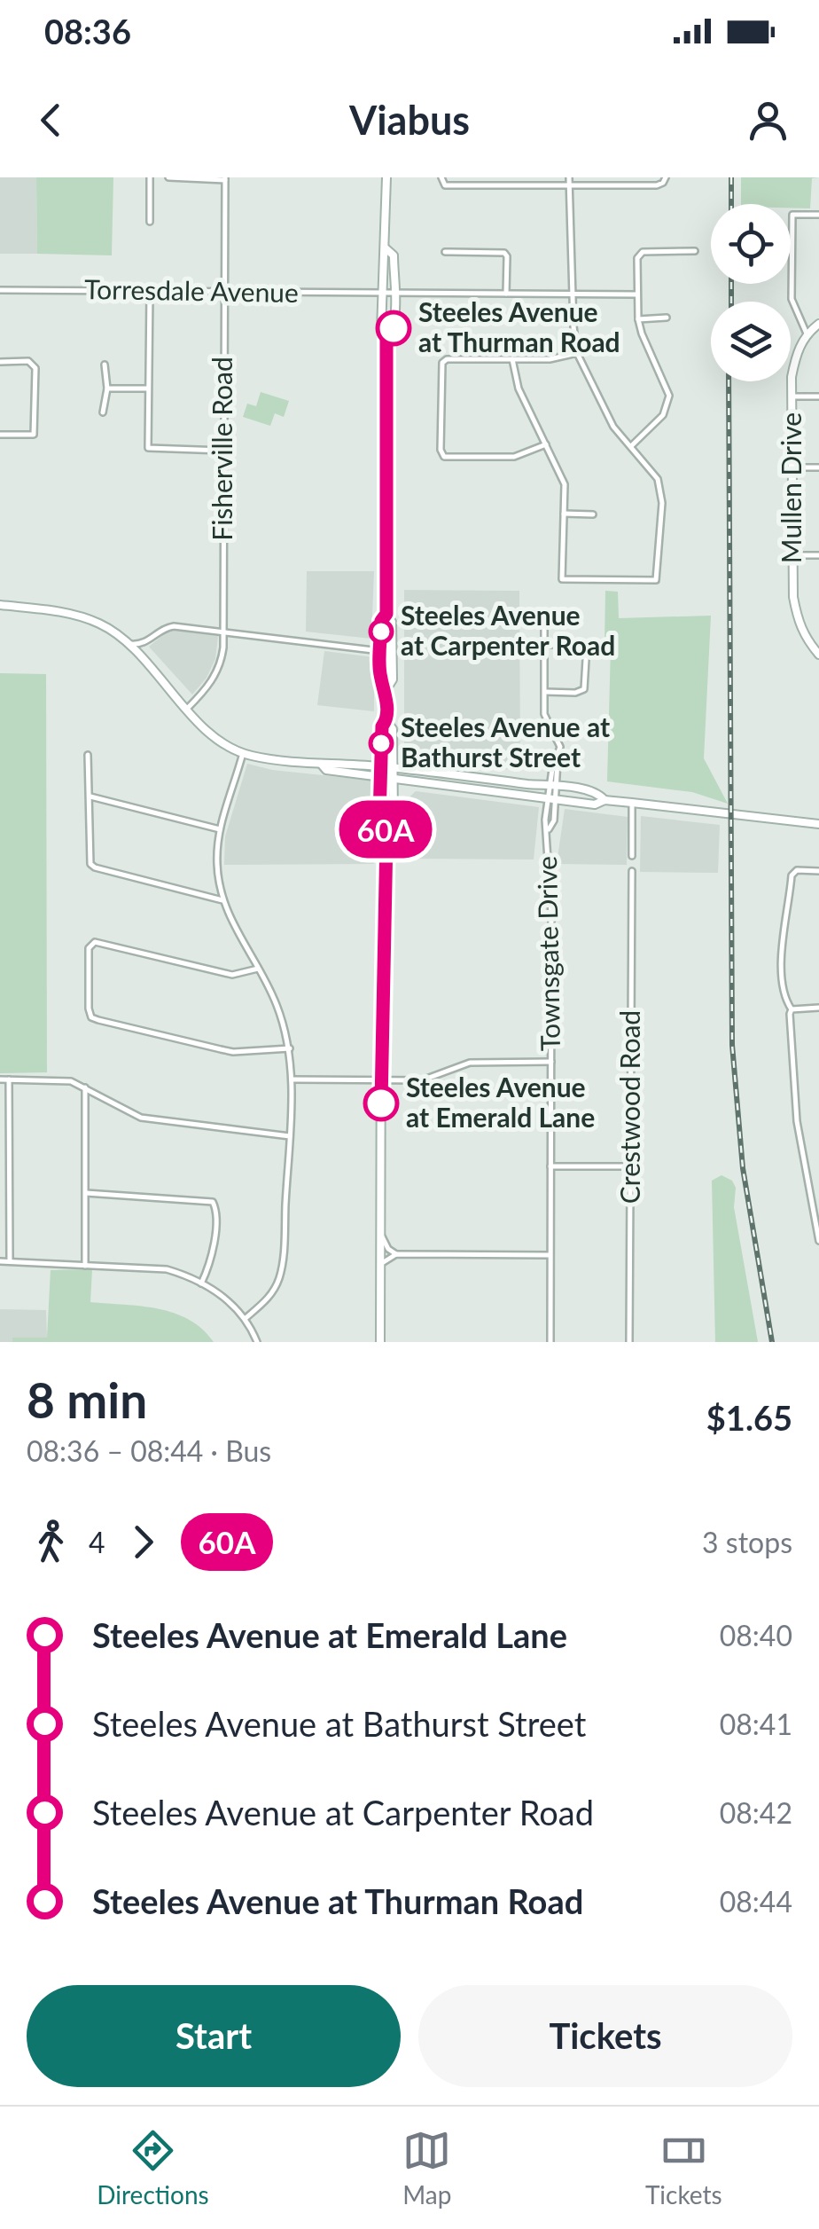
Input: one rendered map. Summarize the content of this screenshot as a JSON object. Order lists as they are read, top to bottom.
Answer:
{
  "streets": {
    "main road": ["Mullen Drive"],
    "street": [
      "Torresdale Avenue",
      "Fisherville Road",
      "Townsgate Drive",
      "Crestwood Road"
    ]
  },
  "crossings": [
    ["Torresdale Avenue", "Fisherville Road"]
  ],
  "places": [
    "Steeles Avenue at Thurman Road",
    "Steeles Avenue at Carpenter Road",
    "Steeles Avenue at Bathurst Street",
    "Steeles Avenue at Emerald Lane"
  ],
  "lines": ["bus line 60A"],
  "page": {
    "status": "08:36",
    "header": "Viabus",
    "on_map": "60A",
    "heading": ["8 min", "08:36 – 08:44 · Bus", "$1.65"],
    "legs": ["4", "60A", "3 stops"],
    "list": [
      {
        "name": "Steeles Avenue at Emerald Lane",
        "value": "08:40"
      },
      {
        "name": "Steeles Avenue at Bathurst Street",
        "value": "08:41"
      },
      {
        "name": "Steeles Avenue at Carpenter Road",
        "value": "08:42"
      },
      {
        "name": "Steeles Avenue at Thurman Road",
        "value": "08:44"
      }
    ],
    "buttons": ["Start", "Tickets"],
    "tabs": ["Directions", "Map", "Tickets"]
  }
}
